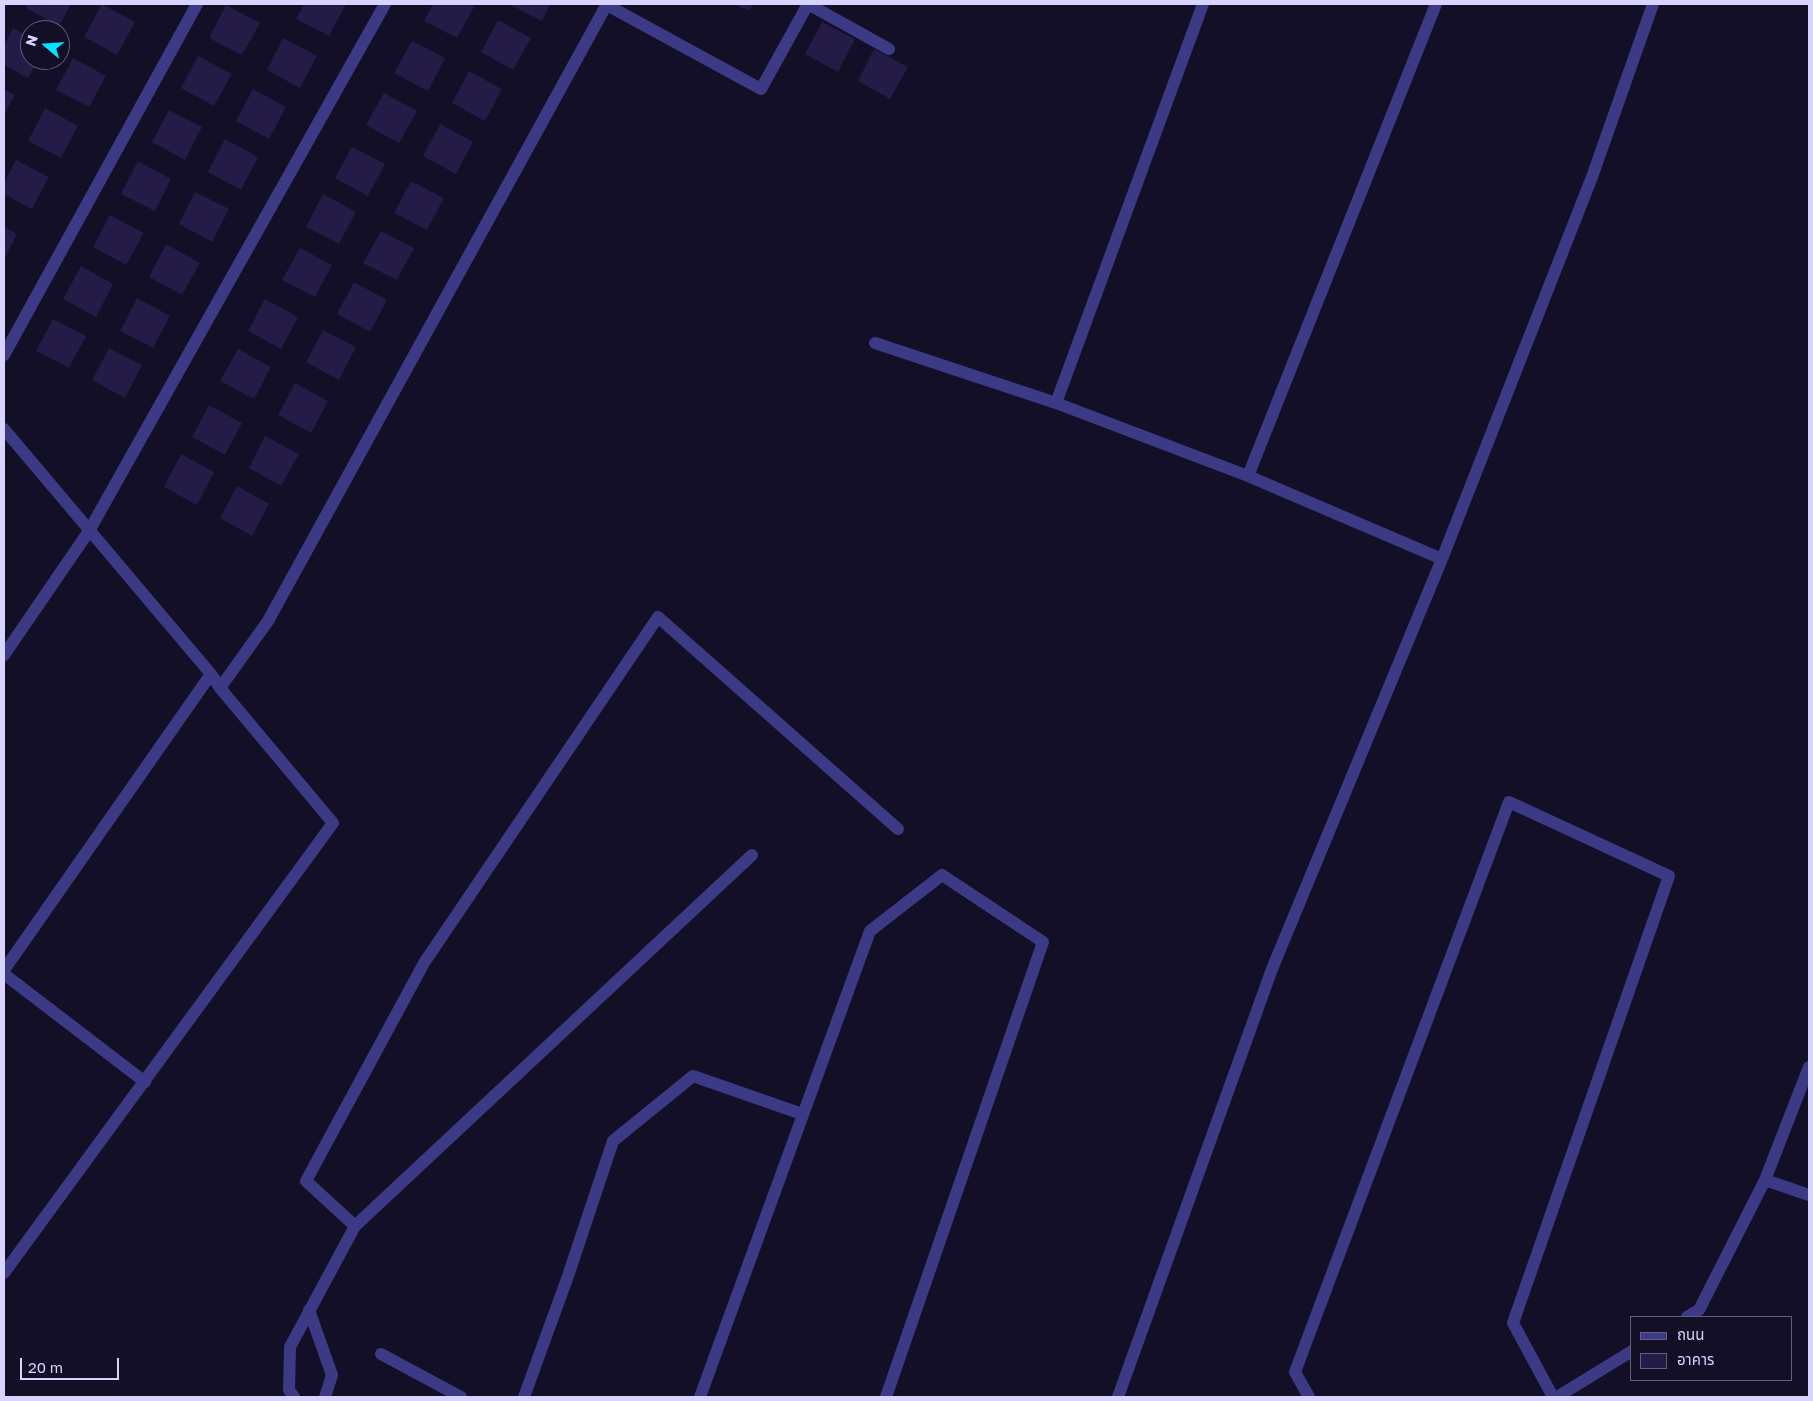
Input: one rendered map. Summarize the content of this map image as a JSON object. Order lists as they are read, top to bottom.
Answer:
{
  "legend": ["ถนน", "อาคาร"],
  "scale_bar": "20 m",
  "north": "left"
}
